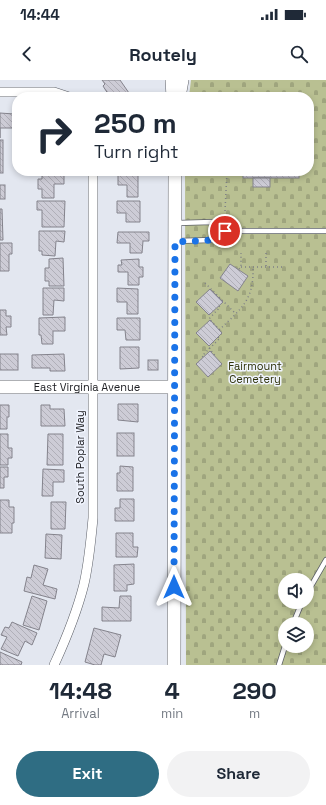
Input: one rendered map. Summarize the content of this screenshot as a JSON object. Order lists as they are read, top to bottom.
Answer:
{
  "streets": {
    "main road": ["East Virginia Avenue"],
    "street": ["South Poplar Way"]
  },
  "crossings": [
    ["East Virginia Avenue", "South Poplar Way"]
  ],
  "parks": ["Fairmount Cemetery"],
  "page": {
    "status": "14:44",
    "header": "Routely",
    "turn": ["250 m", "Turn right"],
    "eta": [
      "14:48",
      "Arrival",
      "4",
      "min",
      "290",
      "m"
    ],
    "buttons": ["Exit", "Share"]
  }
}
